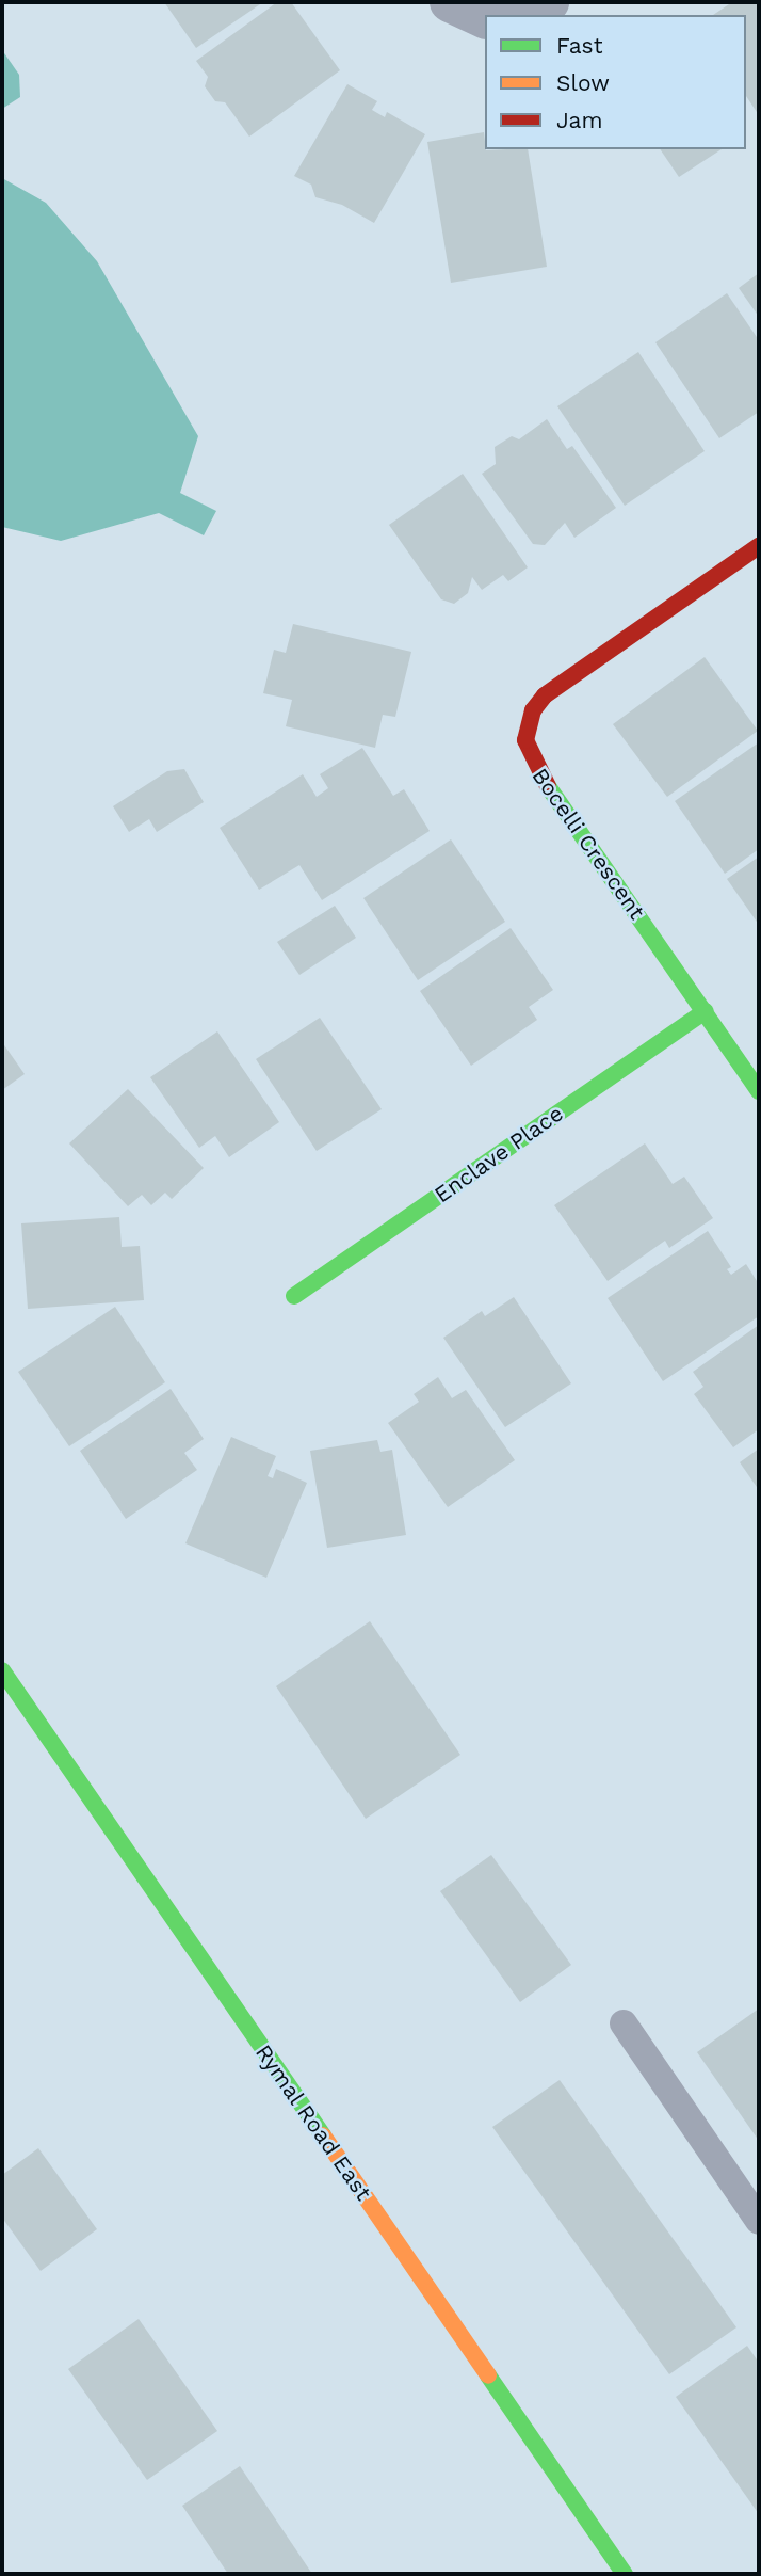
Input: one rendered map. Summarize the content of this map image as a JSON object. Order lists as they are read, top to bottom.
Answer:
{
  "streets": {
    "street": ["Bocelli Crescent", "Enclave Place", "Rymal Road East"]
  },
  "crossings": [
    ["Bocelli Crescent", "Enclave Place"]
  ],
  "legend": ["Fast", "Slow", "Jam"]
}
